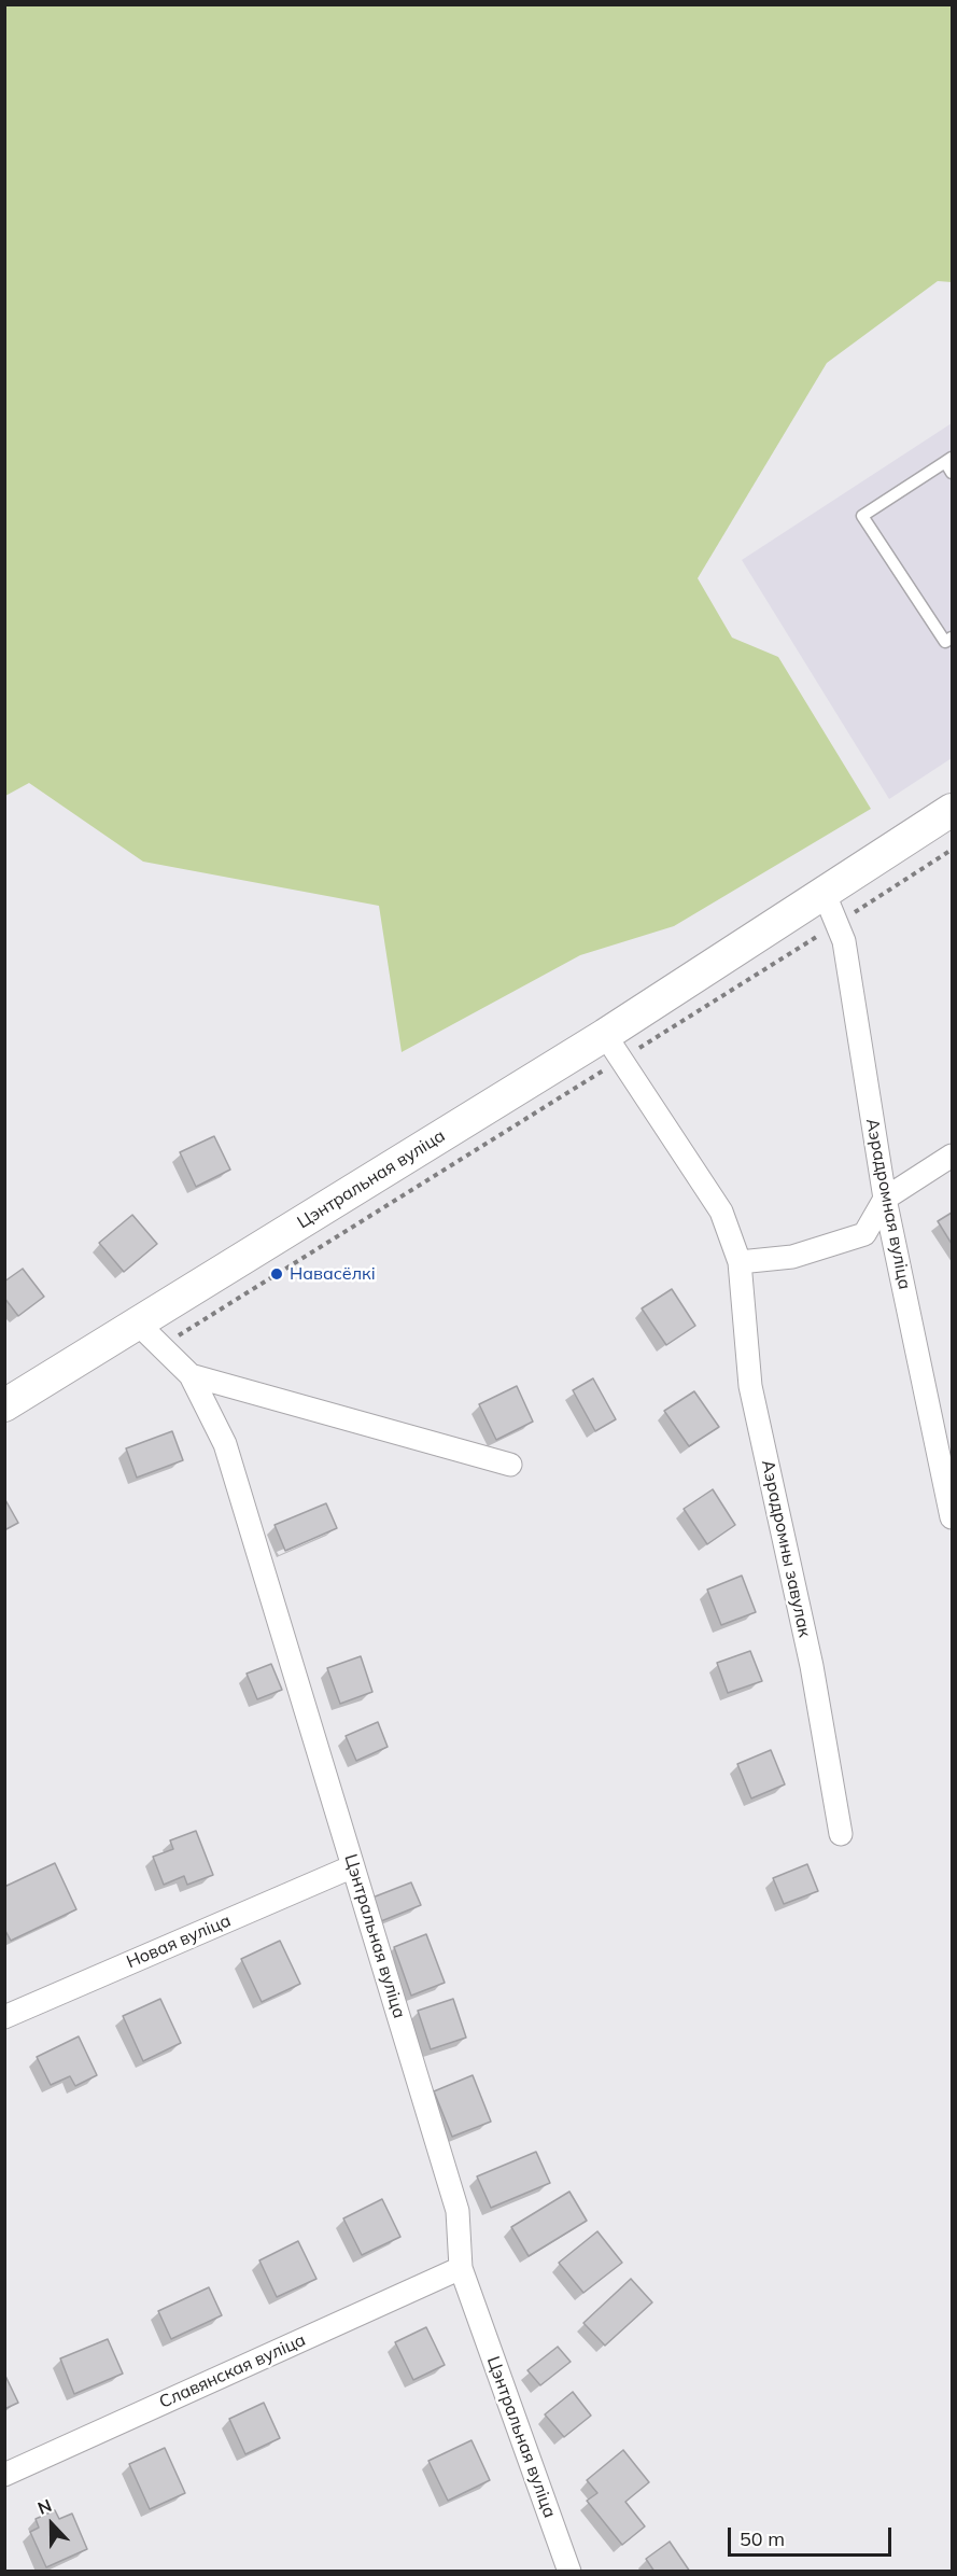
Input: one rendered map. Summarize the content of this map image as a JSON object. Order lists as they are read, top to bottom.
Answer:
{
  "streets": {
    "main road": ["Цэнтральная вуліца"],
    "street": [
      "Аэрадромная вуліца",
      "Аэрадромны завулак",
      "Новая вуліца",
      "Славянская вуліца"
    ]
  },
  "crossings": [
    ["Цэнтральная вуліца", "Аэрадромная вуліца"],
    ["Цэнтральная вуліца", "Аэрадромны завулак"],
    ["Цэнтральная вуліца", "Новая вуліца"],
    ["Цэнтральная вуліца", "Славянская вуліца"]
  ],
  "places": ["Навасёлкі"],
  "scale_bar": "50 m",
  "north": "top"
}
